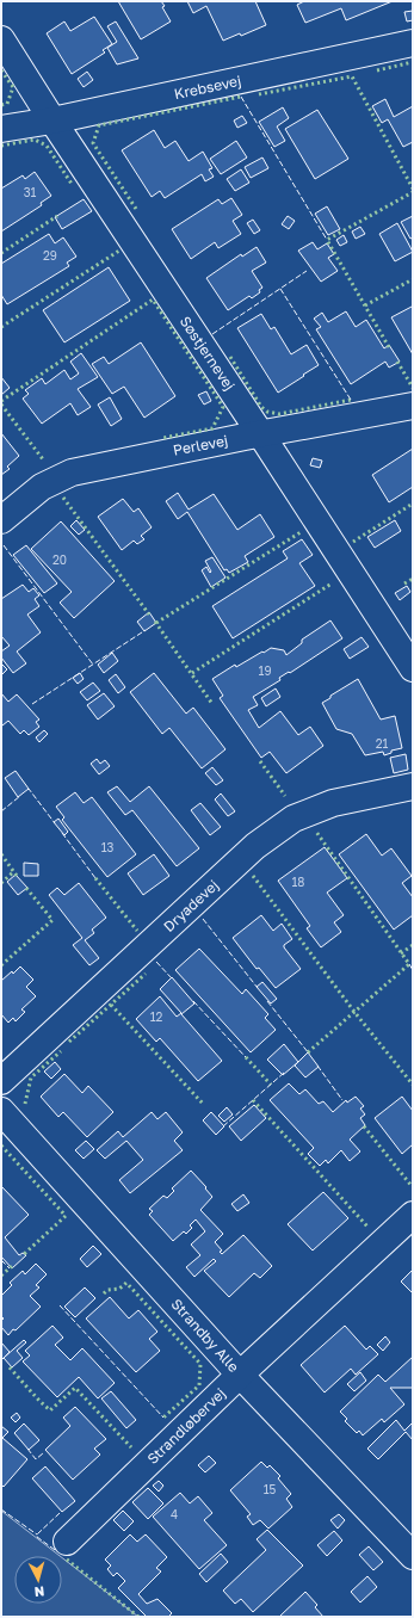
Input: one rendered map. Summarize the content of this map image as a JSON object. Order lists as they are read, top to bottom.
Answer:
{
  "streets": {
    "street": [
      "Krebsevej",
      "Søstjernevej",
      "Perlevej",
      "Dryadevej",
      "Strandby Alle",
      "Strandløbervej"
    ]
  },
  "crossings": [
    ["Krebsevej", "Søstjernevej"],
    ["Søstjernevej", "Perlevej"],
    ["Strandby Alle", "Strandløbervej"]
  ],
  "house_numbers": [
    "31",
    "29",
    "20",
    "19",
    "21",
    "13",
    "18",
    "12",
    "15",
    "4"
  ],
  "north": "bottom"
}
